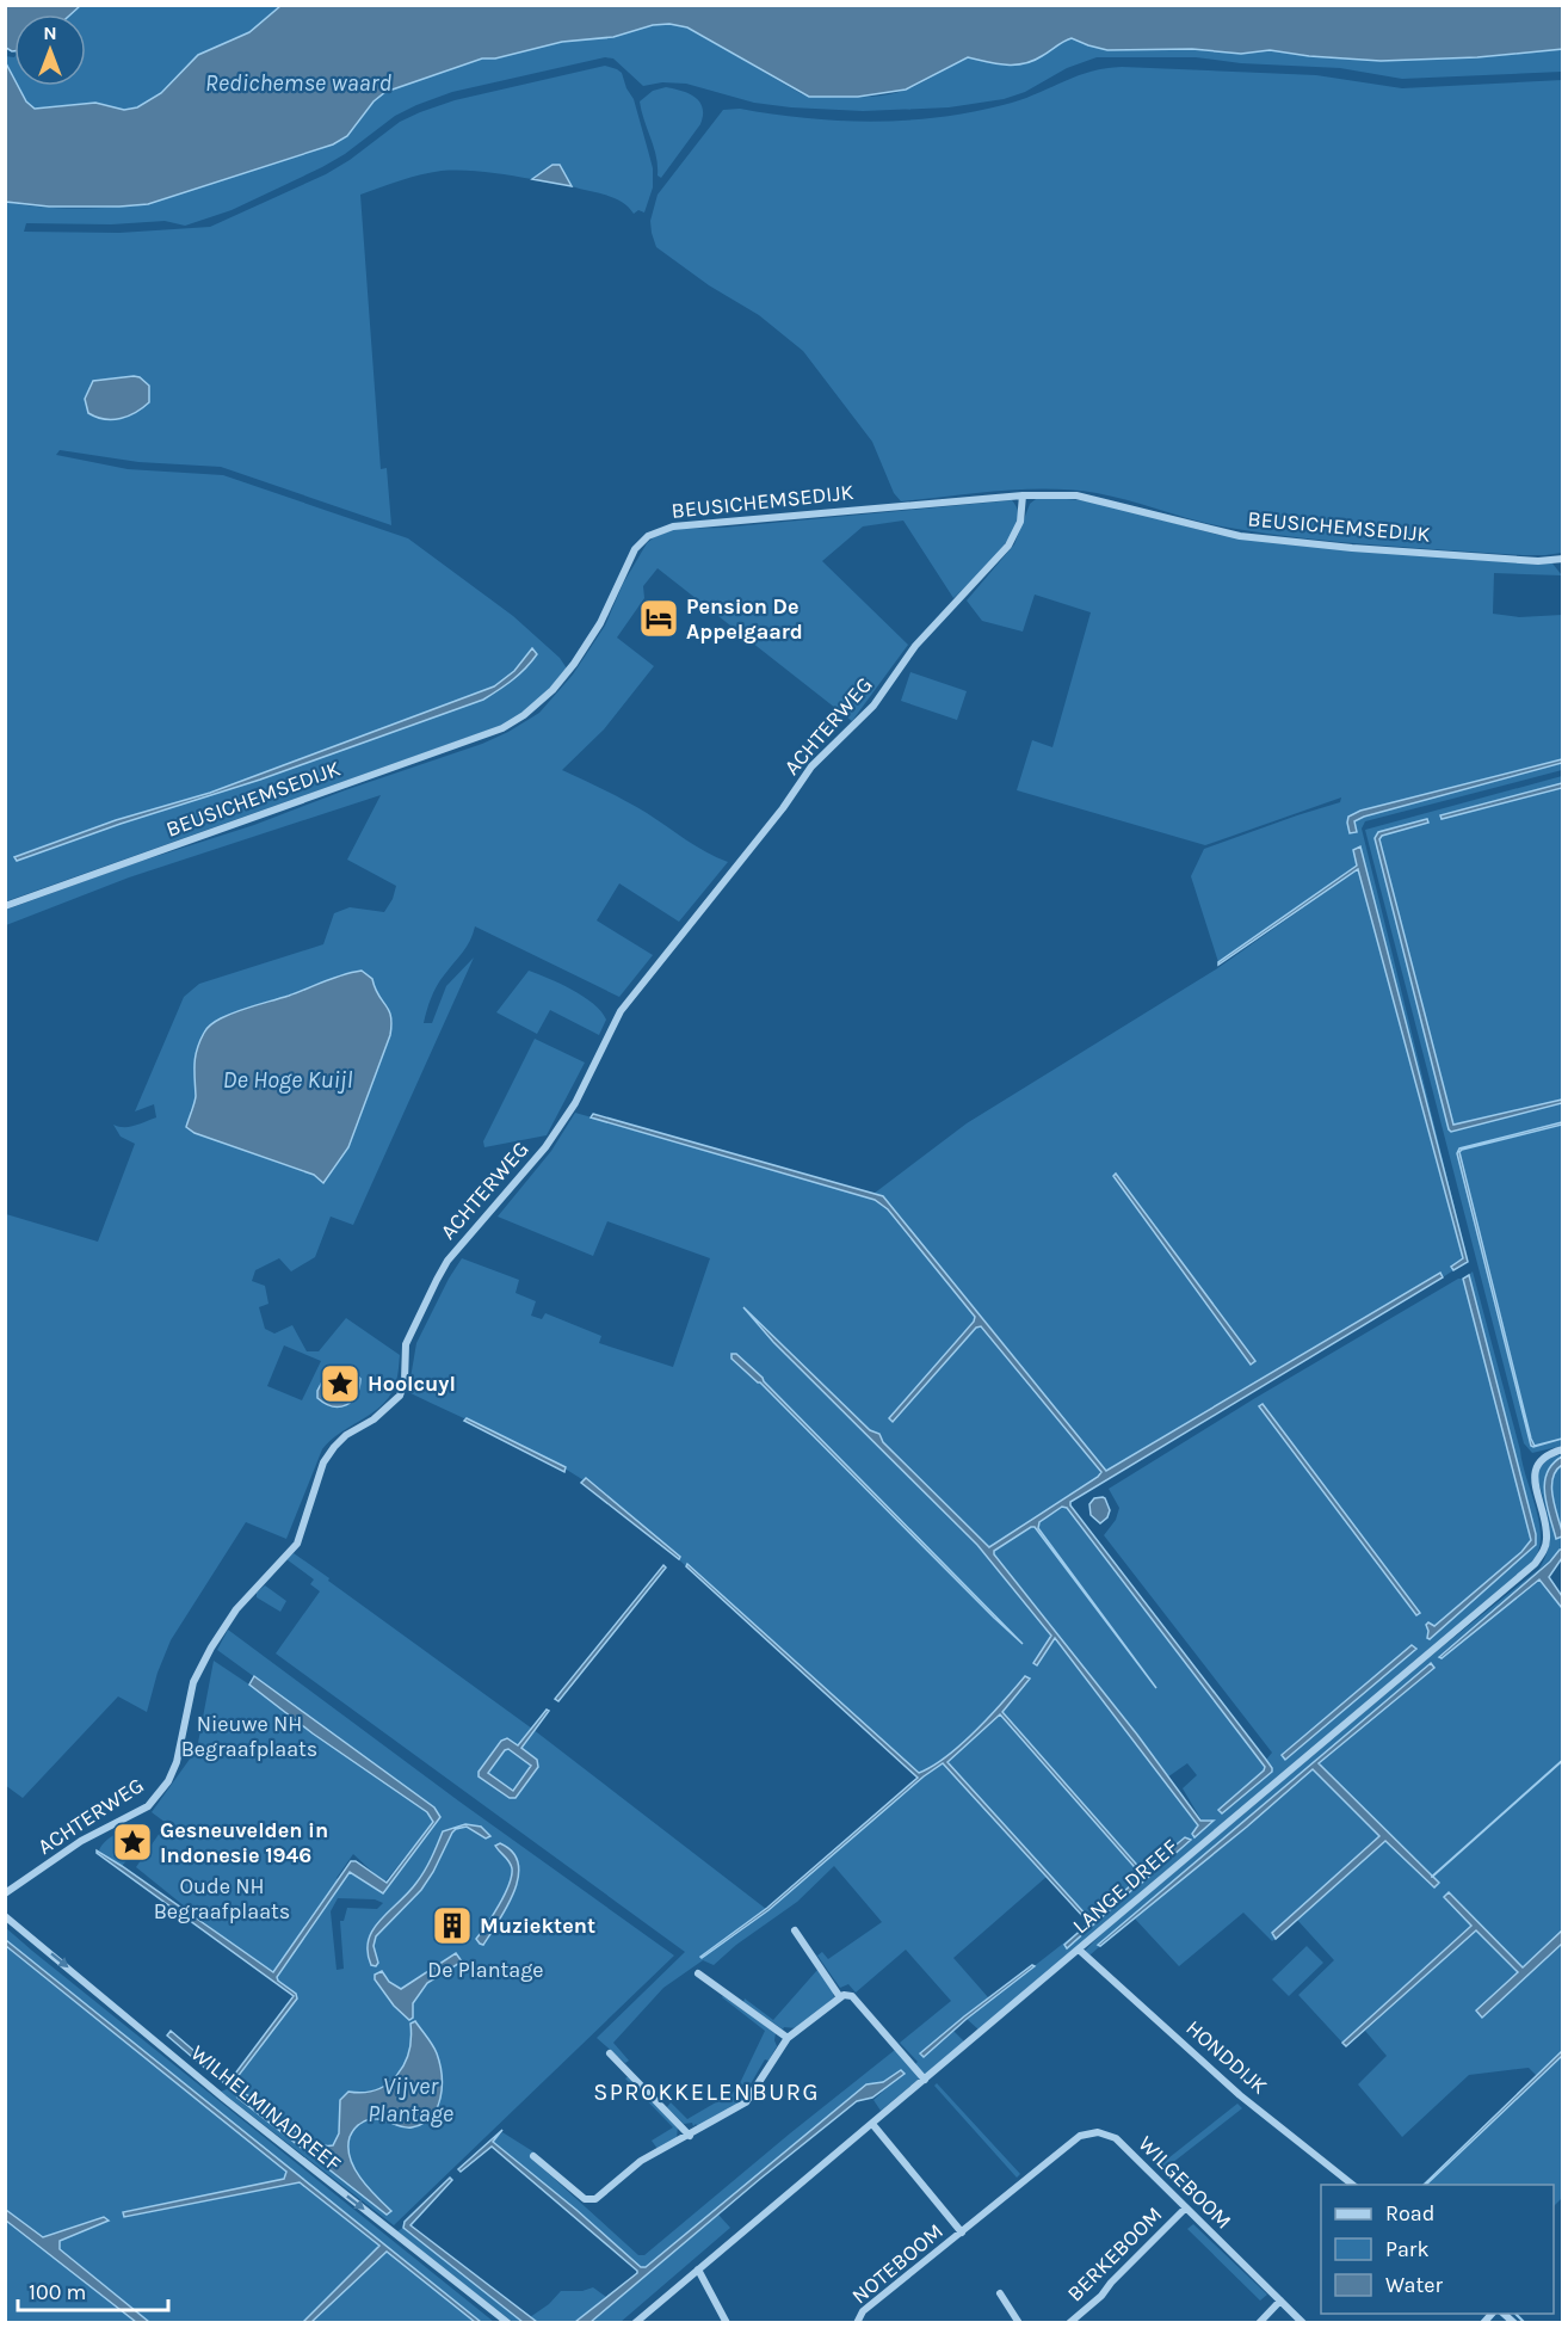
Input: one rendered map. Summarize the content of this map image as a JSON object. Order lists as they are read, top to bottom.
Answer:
{
  "streets": {
    "street": [
      "BEUSICHEMSEDIJK",
      "ACHTERWEG",
      "LANGE DREEF",
      "HONDDIJK",
      "WILHELMINADREEF",
      "WILGEBOOM",
      "BERKEBOOM",
      "NOTEBOOM"
    ]
  },
  "crossings": [
    ["BEUSICHEMSEDIJK", "ACHTERWEG"],
    ["LANGE DREEF", "HONDDIJK"],
    ["WILGEBOOM", "BERKEBOOM"],
    ["WILGEBOOM", "NOTEBOOM"]
  ],
  "one_way": ["WILHELMINADREEF"],
  "districts": ["SPROKKELENBURG"],
  "water": ["Redichemse waard", "De Hoge Kuijl", "Vijver Plantage"],
  "parks": ["Nieuwe NH Begraafplaats", "Oude NH Begraafplaats", "De Plantage"],
  "places": {
    "hotel": ["Pension De Appelgaard"],
    "place": ["Hoolcuyl", "Gesneuvelden in Indonesie 1946"],
    "building": ["Muziektent"]
  },
  "legend": ["Road", "Park", "Water"],
  "scale_bar": "100 m",
  "north": "top"
}
